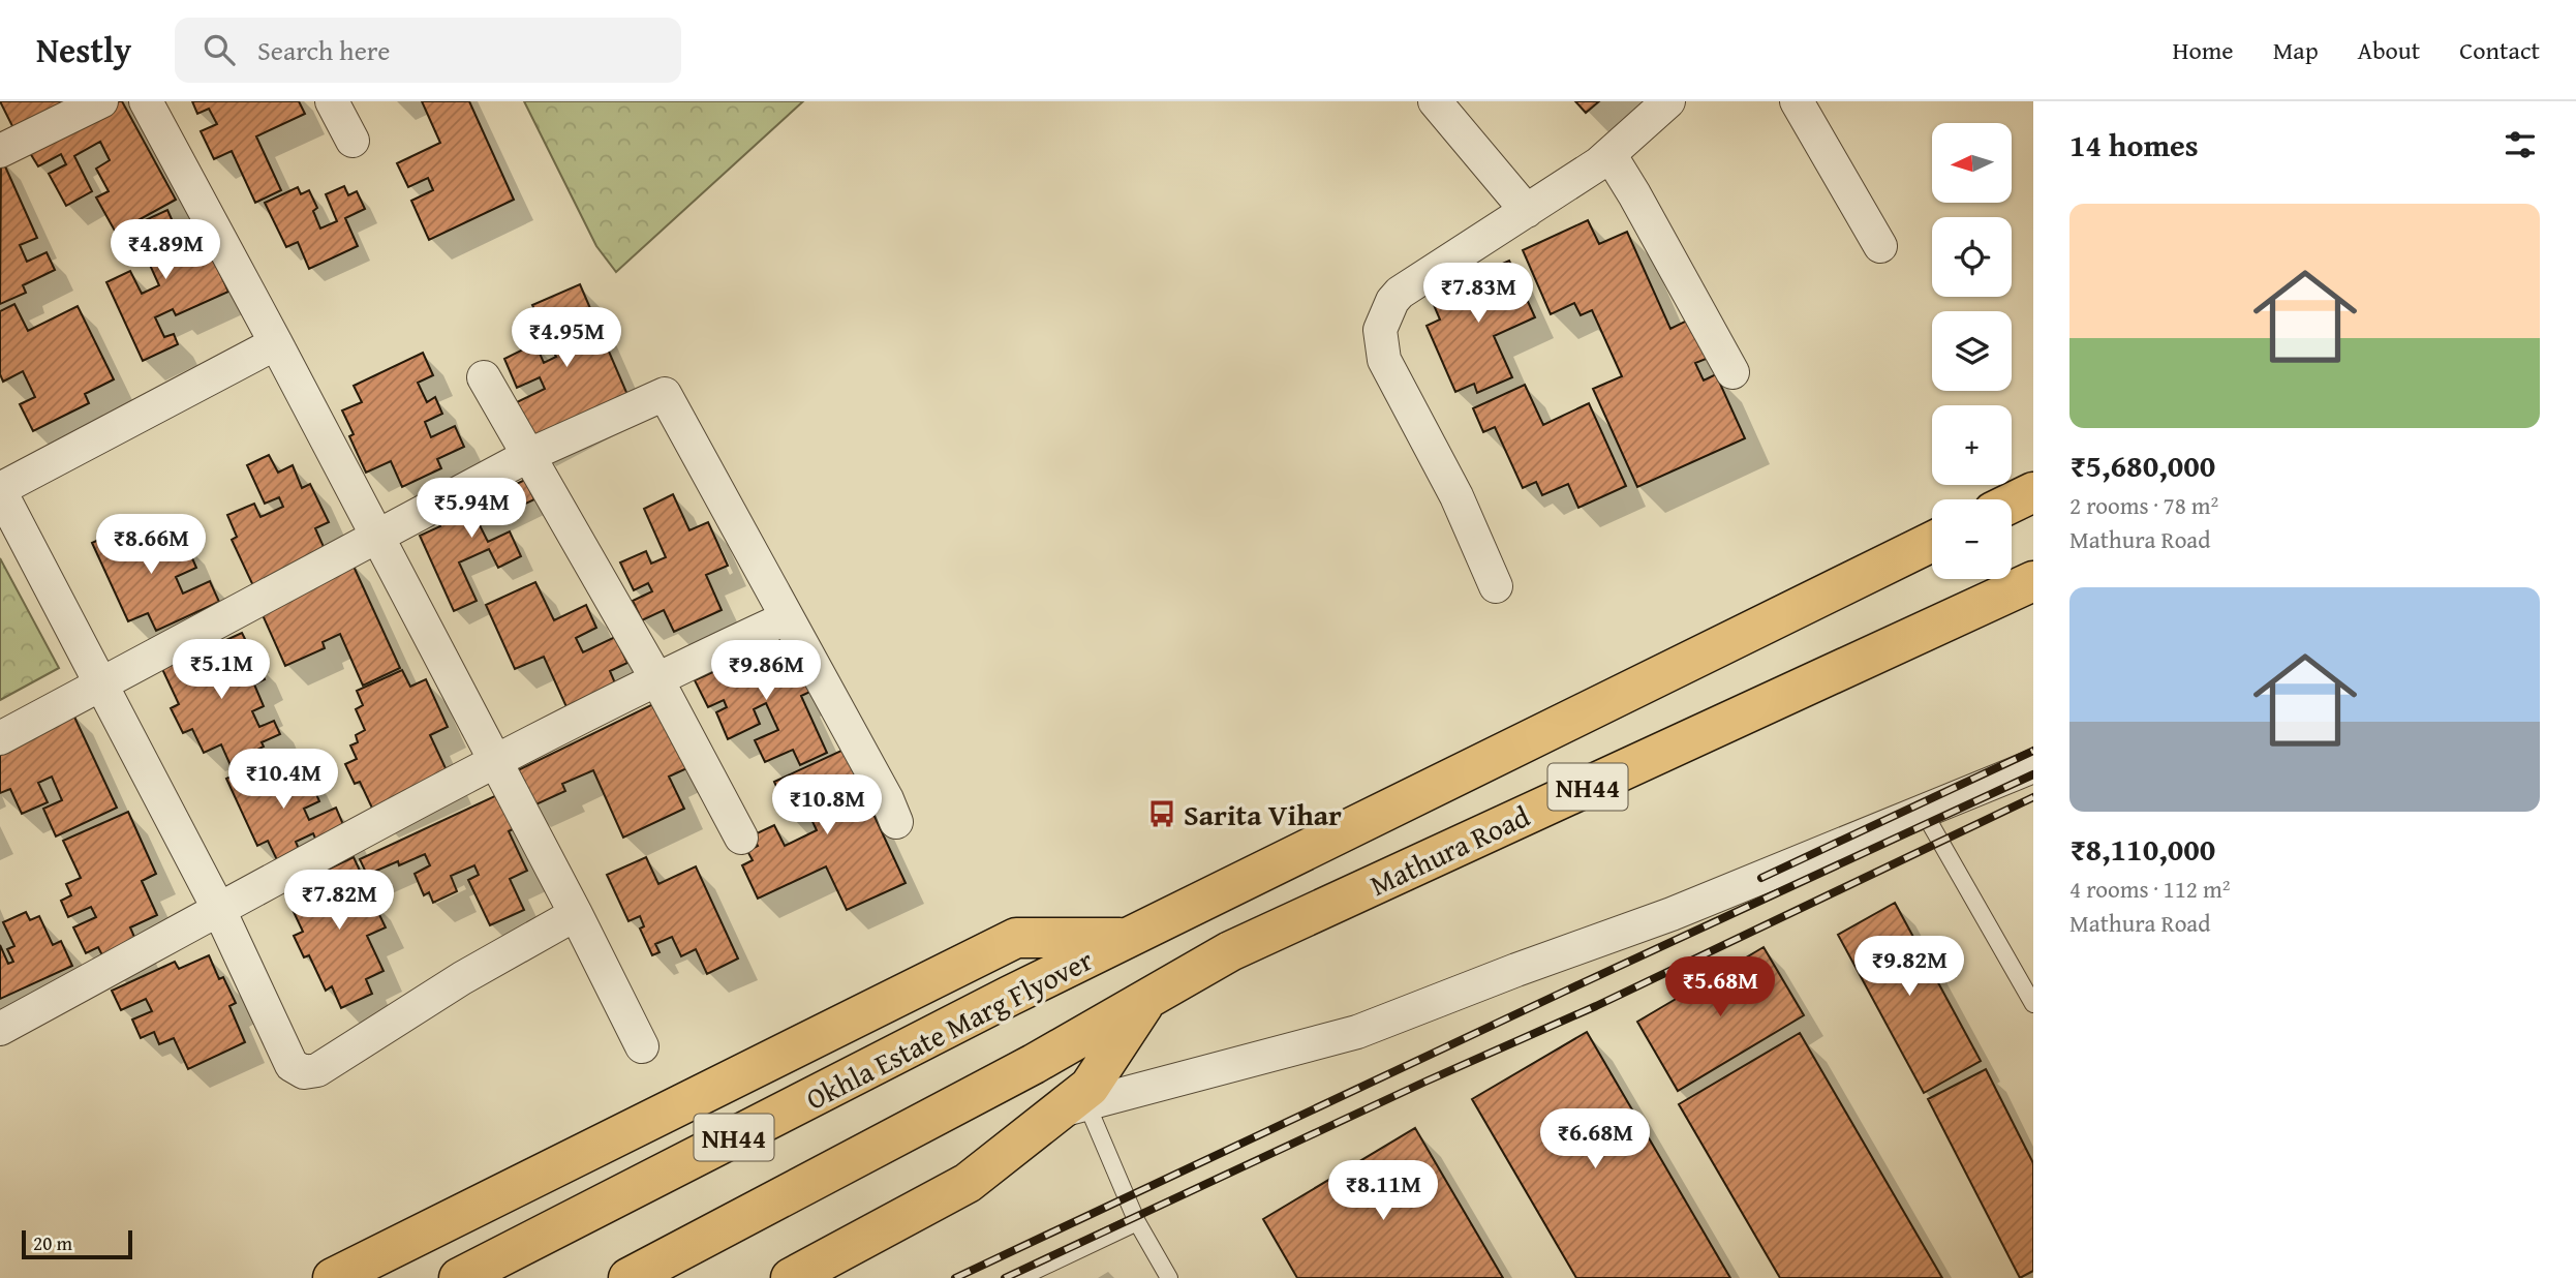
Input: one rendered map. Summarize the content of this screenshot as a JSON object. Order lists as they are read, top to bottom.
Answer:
{
  "streets": {
    "highway": ["NH44", "Mathura Road", "Okhla Estate Marg Flyover"]
  },
  "crossings": [
    ["NH44", "Mathura Road"],
    ["NH44", "Okhla Estate Marg Flyover"]
  ],
  "places": {
    "bus stop": ["Sarita Vihar"]
  },
  "scale_bar": "20 m",
  "north": "left",
  "page": {
    "header": "Nestly",
    "search": "Search here",
    "nav": [
      "Home",
      "Map",
      "About",
      "Contact"
    ],
    "heading": "14 homes",
    "map_buttons": ["+", "−"],
    "list": [
      {
        "name": "₹5,680,000",
        "note": "2 rooms · 78 m² · Mathura Road"
      },
      {
        "name": "₹8,110,000",
        "note": "4 rooms · 112 m² · Mathura Road"
      }
    ],
    "price": [
      "₹4.89M",
      "₹7.83M",
      "₹4.95M",
      "₹5.94M",
      "₹8.66M",
      "₹5.1M",
      "₹9.86M",
      "₹10.4M",
      "₹10.8M",
      "₹7.82M",
      "₹9.82M",
      "₹5.68M",
      "₹6.68M",
      "₹8.11M"
    ],
    "scale": "20 m"
  }
}
